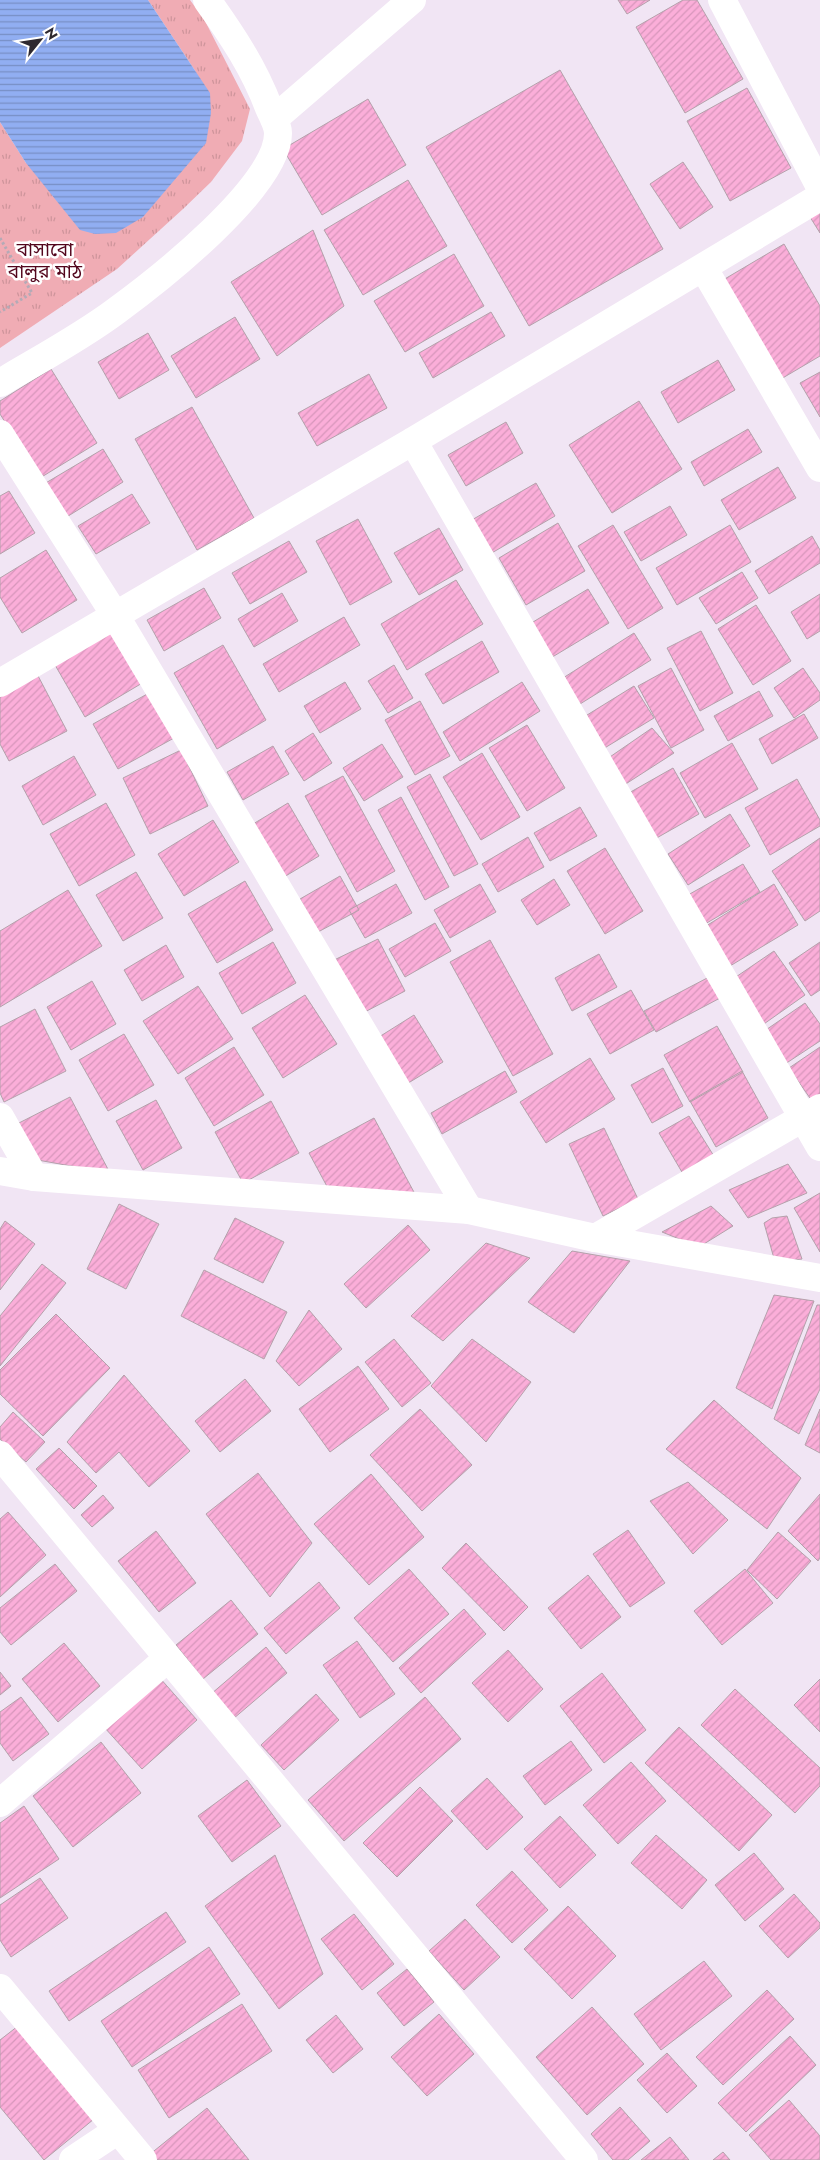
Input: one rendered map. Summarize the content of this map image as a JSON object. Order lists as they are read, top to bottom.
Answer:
{
  "parks": ["বাসাবো বালুর মাঠ"],
  "north": "top right"
}
